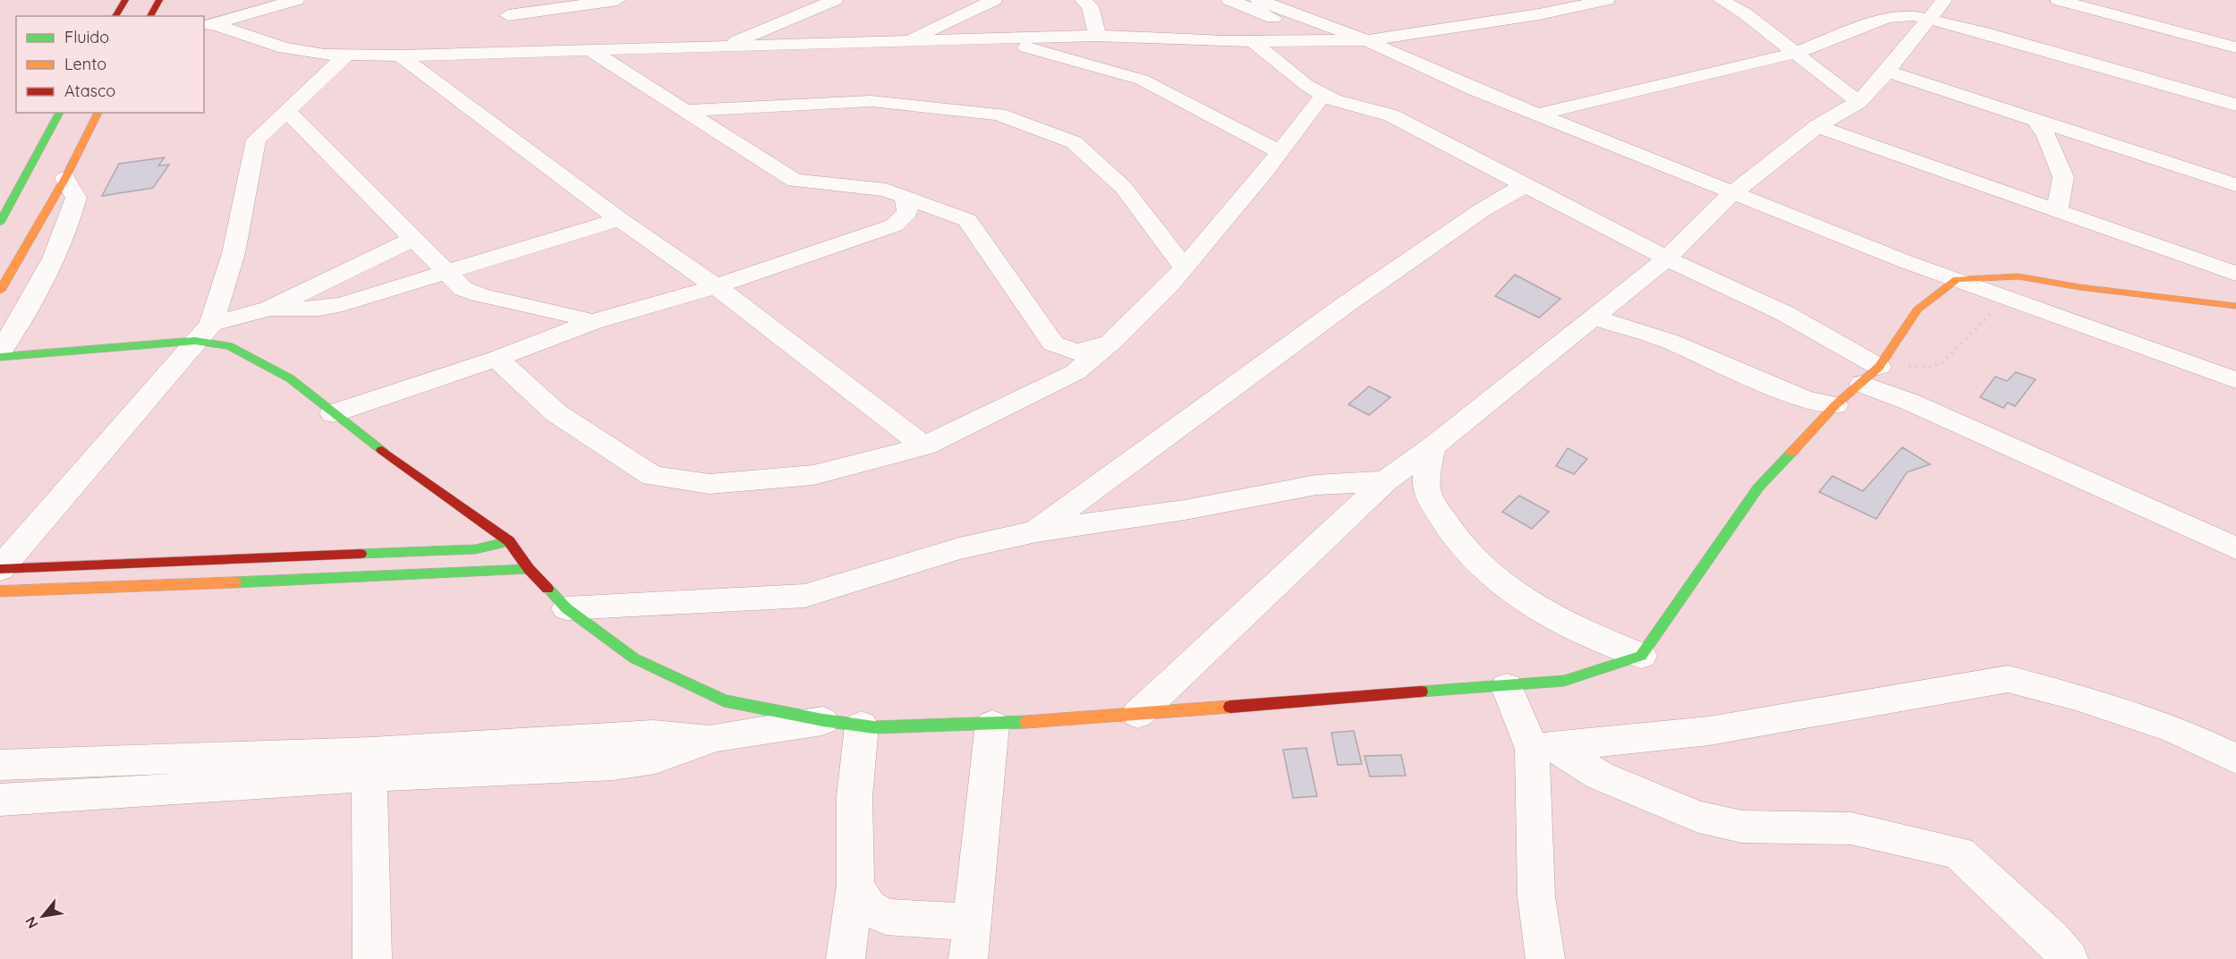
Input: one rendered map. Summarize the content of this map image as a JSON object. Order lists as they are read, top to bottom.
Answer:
{
  "legend": ["Fluido", "Lento", "Atasco"],
  "north": "bottom left"
}
